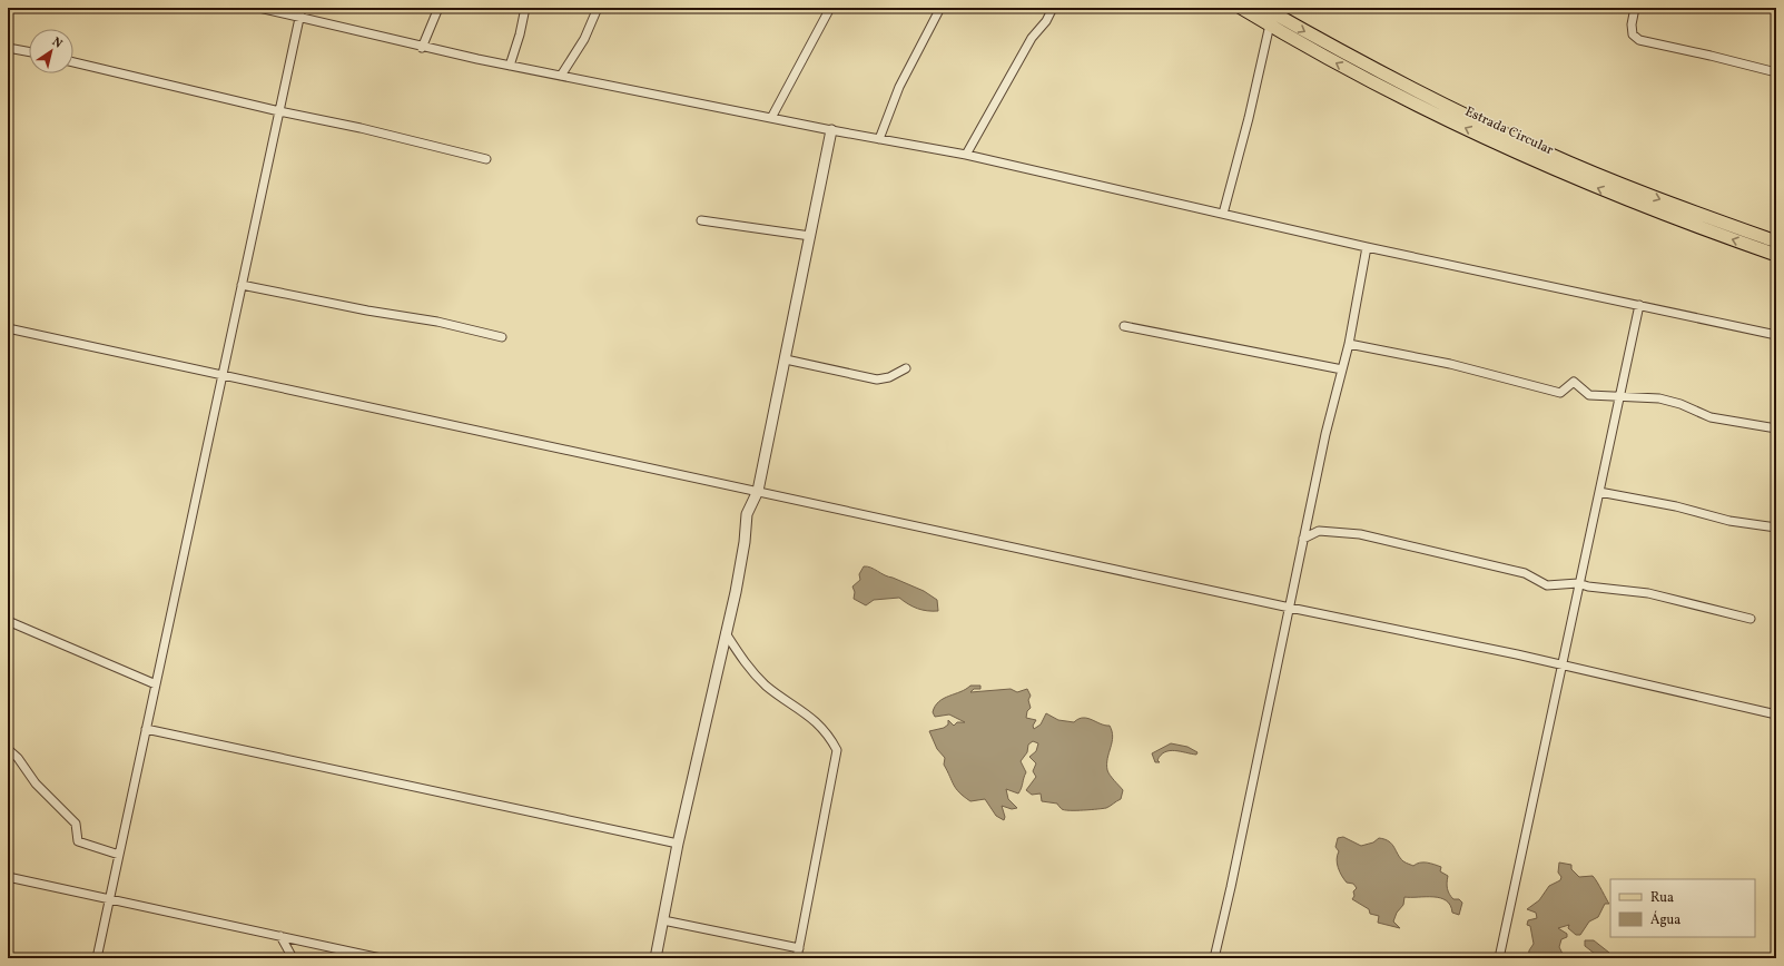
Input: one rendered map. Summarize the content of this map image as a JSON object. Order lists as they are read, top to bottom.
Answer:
{
  "streets": {
    "main road": ["Estrada Circular"]
  },
  "legend": ["Rua", "Água"],
  "north": "top right"
}
